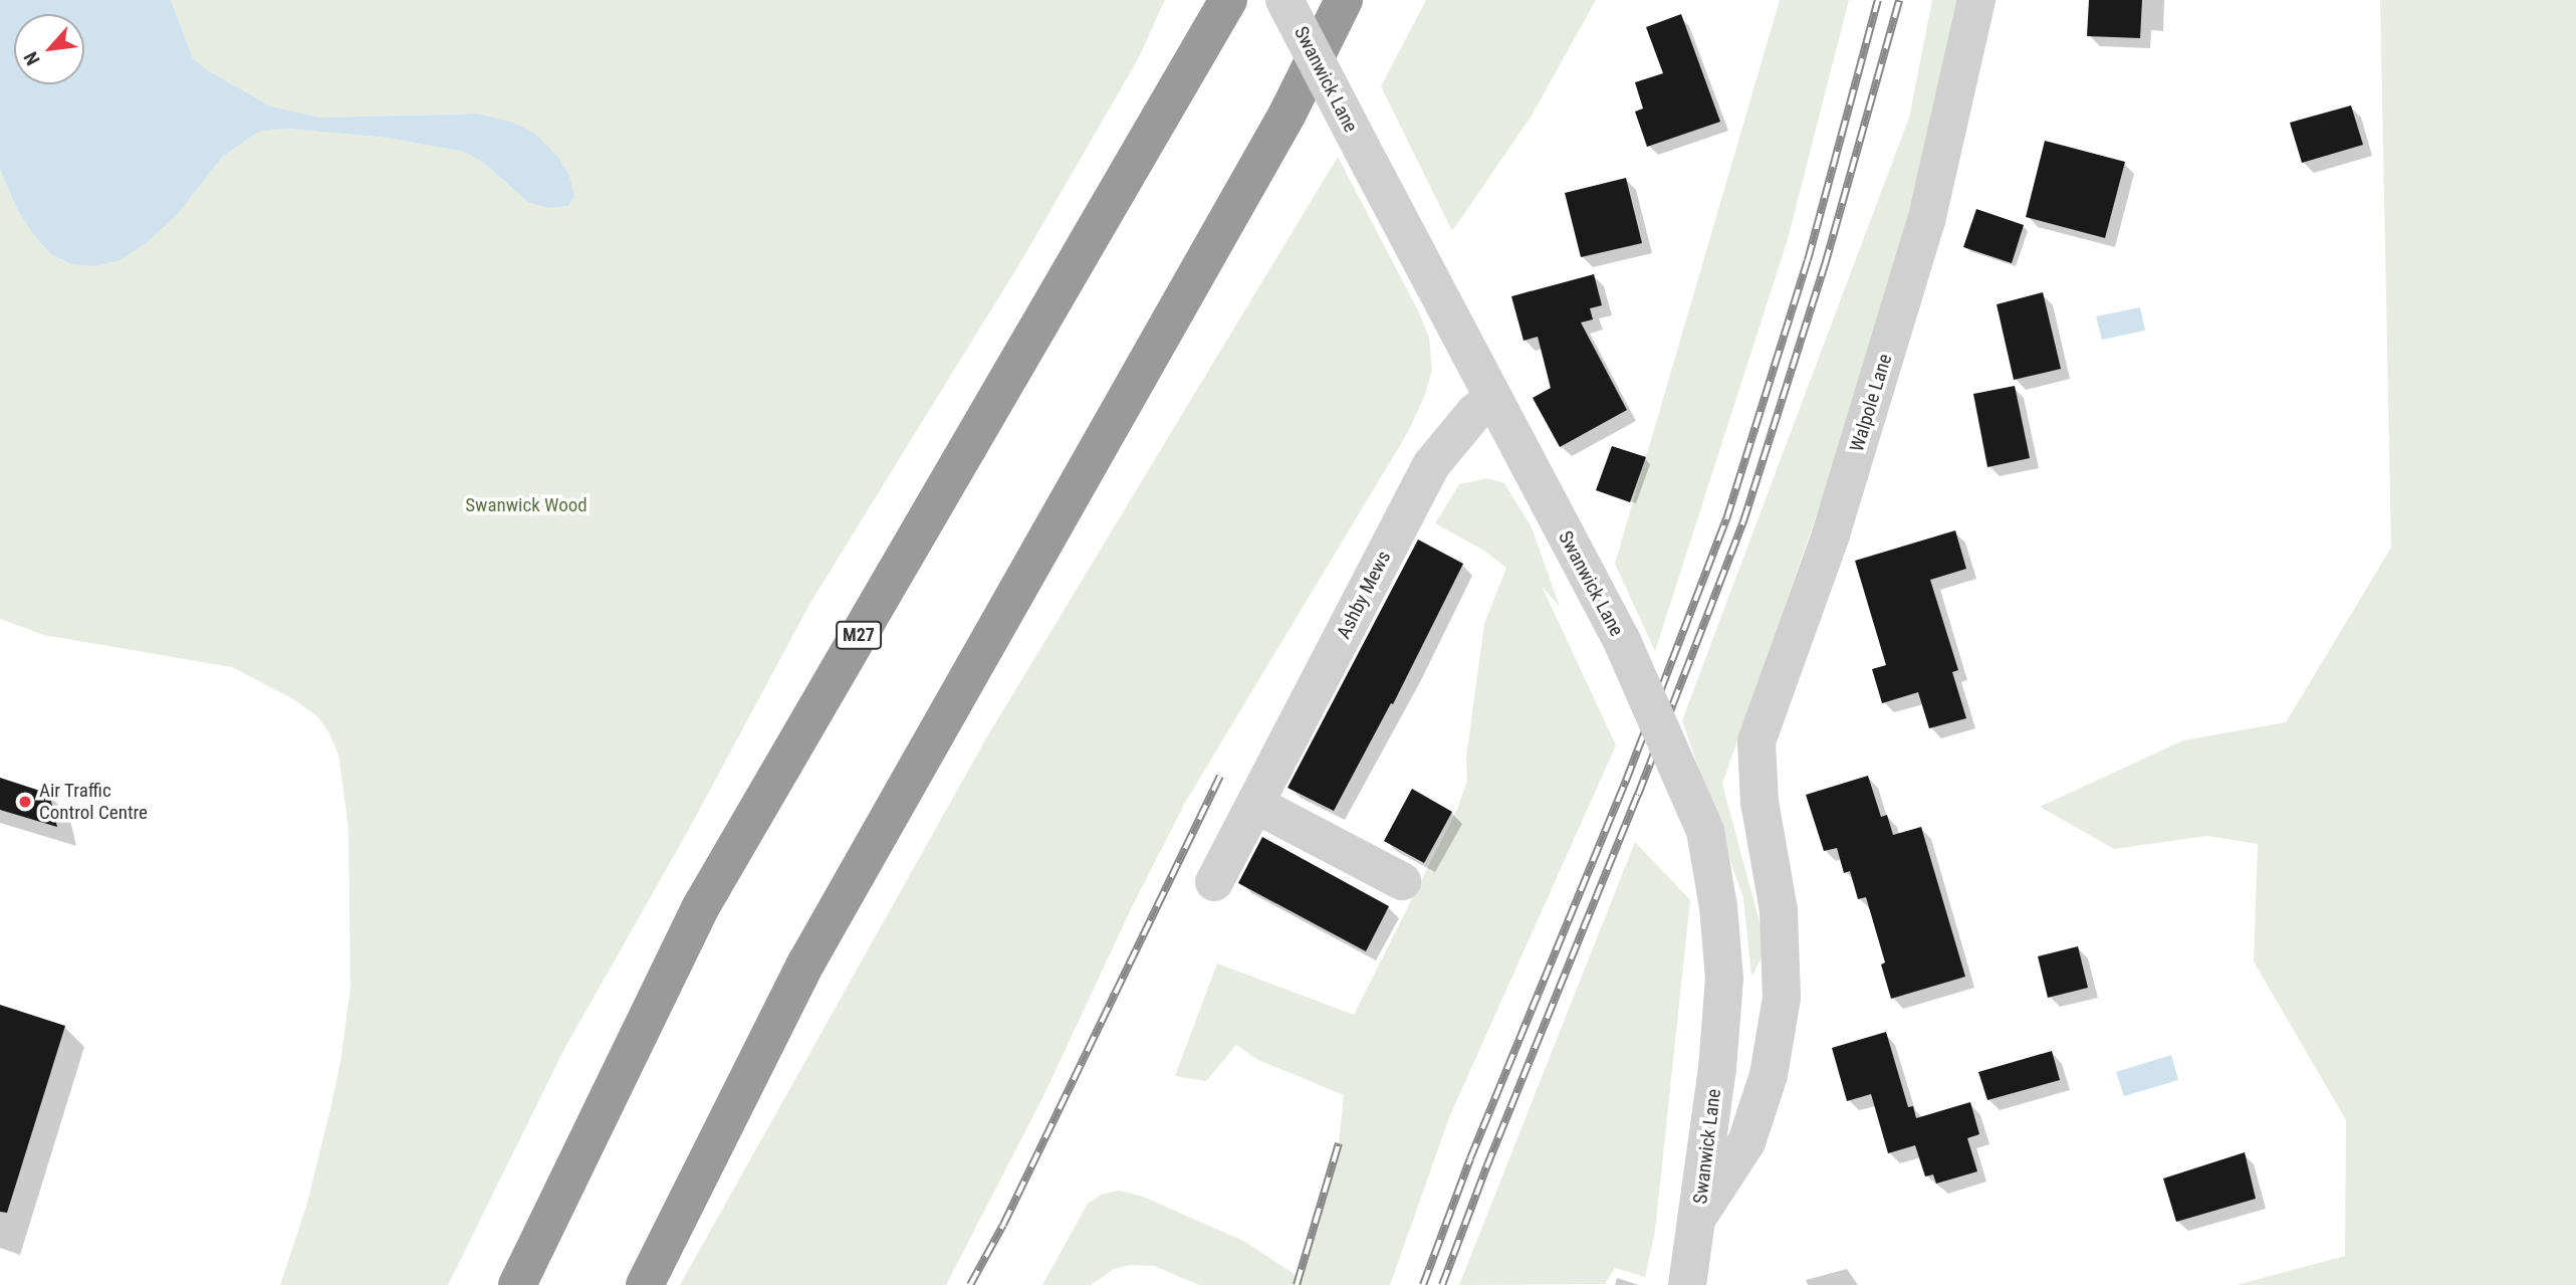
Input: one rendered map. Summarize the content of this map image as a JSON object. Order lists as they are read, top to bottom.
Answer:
{
  "streets": {
    "highway": ["M27"],
    "street": ["Swanwick Lane", "Walpole Lane", "Ashby Mews"]
  },
  "crossings": [
    ["Swanwick Lane", "Walpole Lane"],
    ["Swanwick Lane", "Ashby Mews"]
  ],
  "parks": ["Swanwick Wood"],
  "places": ["Air Traffic Control Centre"],
  "north": "bottom left"
}
